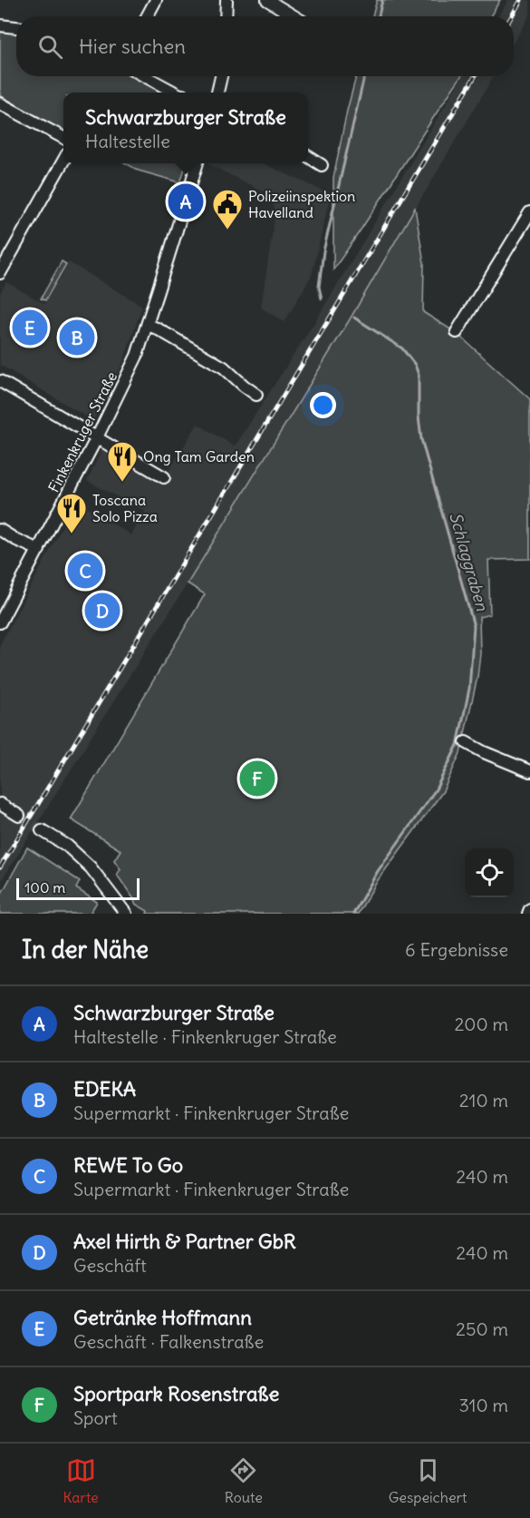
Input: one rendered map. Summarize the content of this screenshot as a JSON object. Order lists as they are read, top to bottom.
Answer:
{
  "streets": {
    "street": ["Finkenkruger Straße"]
  },
  "water": ["Schlaggraben"],
  "places": {
    "public building": ["Polizeiinspektion Havelland"],
    "restaurant": ["Ong Tam Garden", "Toscana Solo Pizza"]
  },
  "scale_bar": "100 m",
  "page": {
    "search": "Hier suchen",
    "popup": ["Schwarzburger Straße", "Haltestelle"],
    "pins": [
      "A",
      "E",
      "B",
      "C",
      "D",
      "F"
    ],
    "scale": "100 m",
    "heading": ["In der Nähe", "6 Ergebnisse"],
    "list": [
      {
        "mark": "A",
        "name": "Schwarzburger Straße",
        "note": "Haltestelle · Finkenkruger Straße",
        "value": "200 m"
      },
      {
        "mark": "B",
        "name": "EDEKA",
        "note": "Supermarkt · Finkenkruger Straße",
        "value": "210 m"
      },
      {
        "mark": "C",
        "name": "REWE To Go",
        "note": "Supermarkt · Finkenkruger Straße",
        "value": "240 m"
      },
      {
        "mark": "D",
        "name": "Axel Hirth & Partner GbR",
        "note": "Geschäft",
        "value": "240 m"
      },
      {
        "mark": "E",
        "name": "Getränke Hoffmann",
        "note": "Geschäft · Falkenstraße",
        "value": "250 m"
      },
      {
        "mark": "F",
        "name": "Sportpark Rosenstraße",
        "note": "Sport",
        "value": "310 m"
      }
    ],
    "nav": ["Karte", "Route", "Gespeichert"]
  }
}
